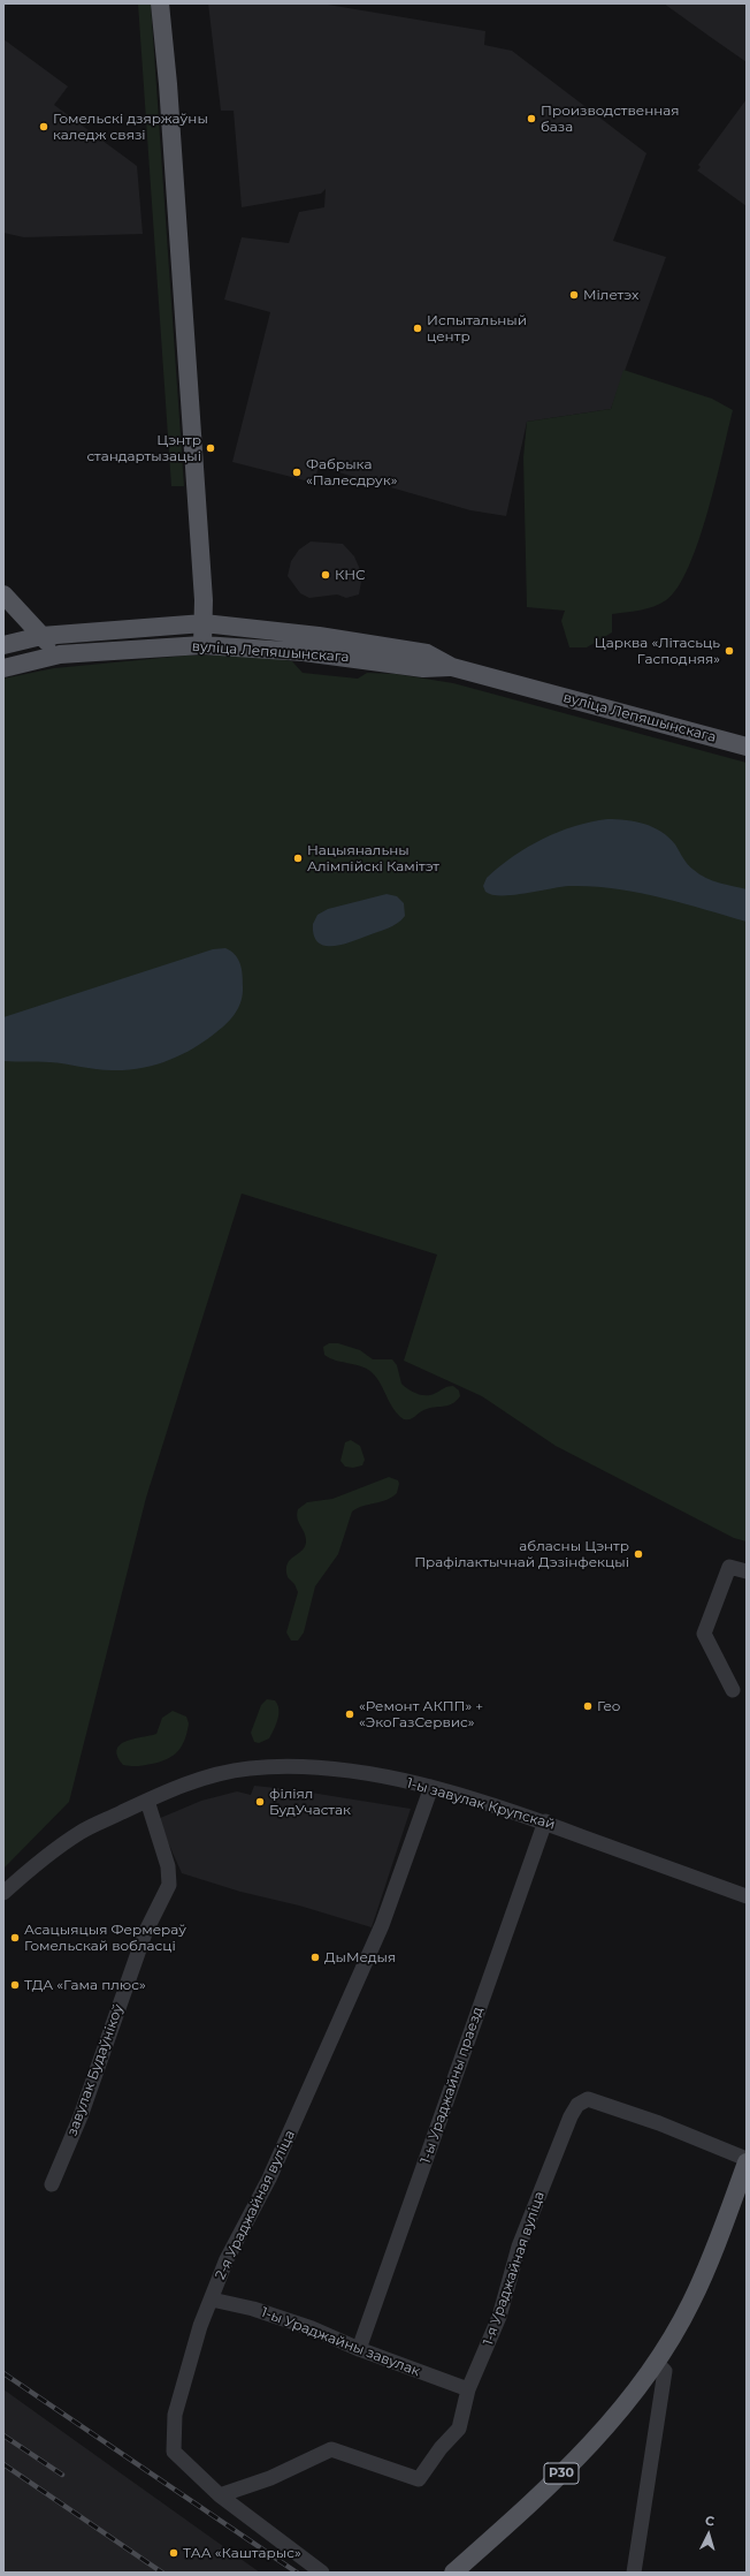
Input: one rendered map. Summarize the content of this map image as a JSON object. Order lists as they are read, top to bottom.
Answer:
{
  "streets": {
    "main road": ["вуліца Лепяшынскага", "Р30"],
    "street": [
      "1-ы завулак Крупскай",
      "завулак Будаўнікоў",
      "1-ы Ураджайны праезд",
      "2-я Ураджайная вуліца",
      "1-я Ураджайная вуліца",
      "1-ы Ураджайны завулак"
    ]
  },
  "crossings": [
    ["1-ы завулак Крупскай", "завулак Будаўнікоў"],
    ["1-ы завулак Крупскай", "1-ы Ураджайны праезд"],
    ["1-ы завулак Крупскай", "2-я Ураджайная вуліца"],
    ["1-ы Ураджайны праезд", "1-ы Ураджайны завулак"],
    ["2-я Ураджайная вуліца", "1-я Ураджайная вуліца"],
    ["2-я Ураджайная вуліца", "1-ы Ураджайны завулак"],
    ["1-я Ураджайная вуліца", "1-ы Ураджайны завулак"]
  ],
  "places": [
    "Производственная база",
    "Гомельскі дзяржаўны каледж связі",
    "Мілетэх",
    "Испытальный центр",
    "Цэнтр стандартызацыі",
    "Фабрыка «Палесдрук»",
    "КНС",
    "Царква «Літасьць Гасподняя»",
    "Нацыянальны Алімпійскі Камітэт",
    "абласны Цэнтр Прафілактычнай Дэзінфекцыі",
    "Гео",
    "«Ремонт АКПП» + «ЭкоГазСервис»",
    "філіял БудУчастак",
    "Асацыяцыя Фермераў Гомельскай вобласці",
    "ДыМедыя",
    "ТДА «Гама плюс»",
    "ТАА «Каштарыс»"
  ],
  "north": "top"
}
